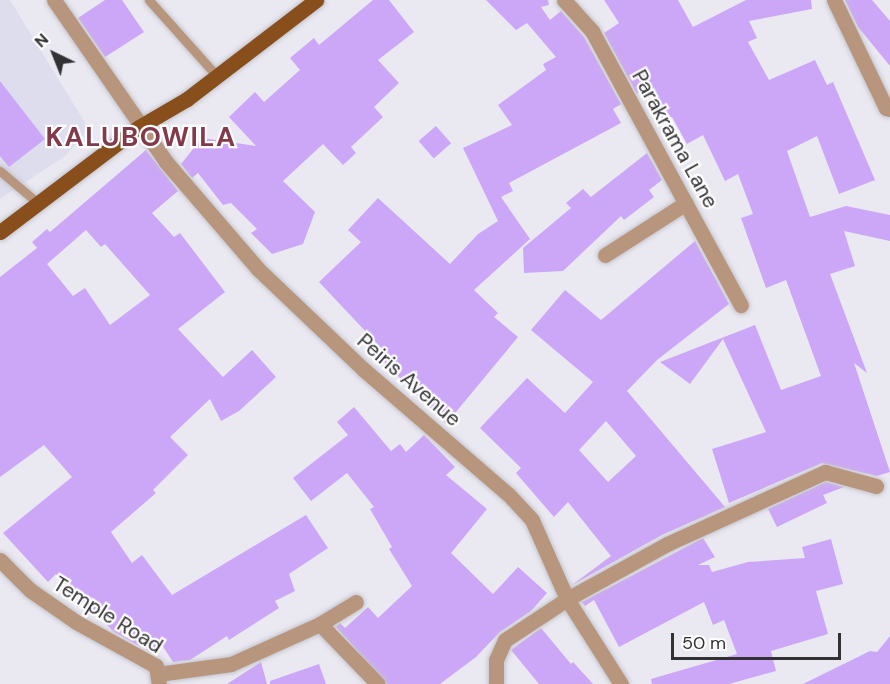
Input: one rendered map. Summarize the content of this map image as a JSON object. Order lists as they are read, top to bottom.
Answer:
{
  "streets": {
    "street": ["Parakrama Lane", "Peiris Avenue", "Temple Road"]
  },
  "districts": ["KALUBOWILA"],
  "scale_bar": "50 m",
  "north": "top left"
}
